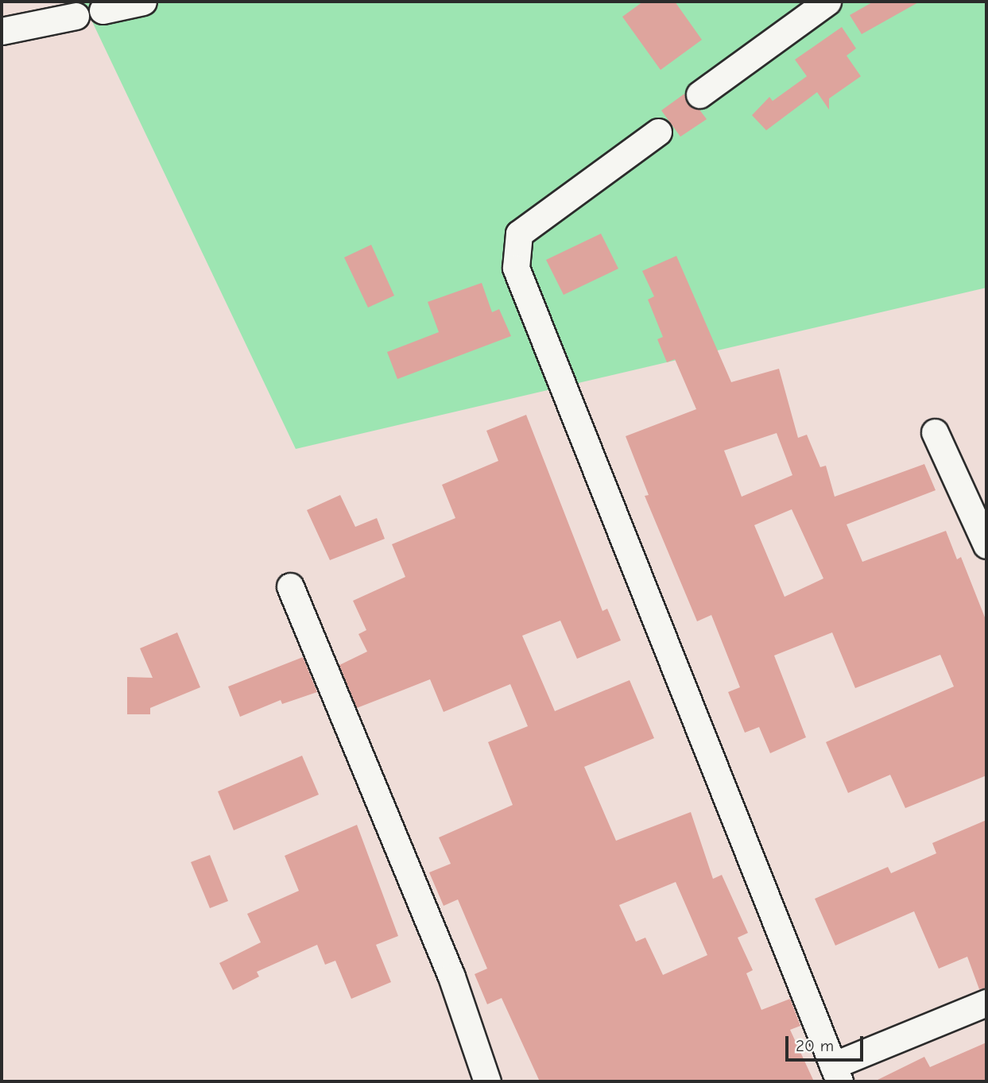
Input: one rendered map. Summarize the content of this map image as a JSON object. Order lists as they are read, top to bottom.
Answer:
{
  "scale_bar": "20 m"
}
